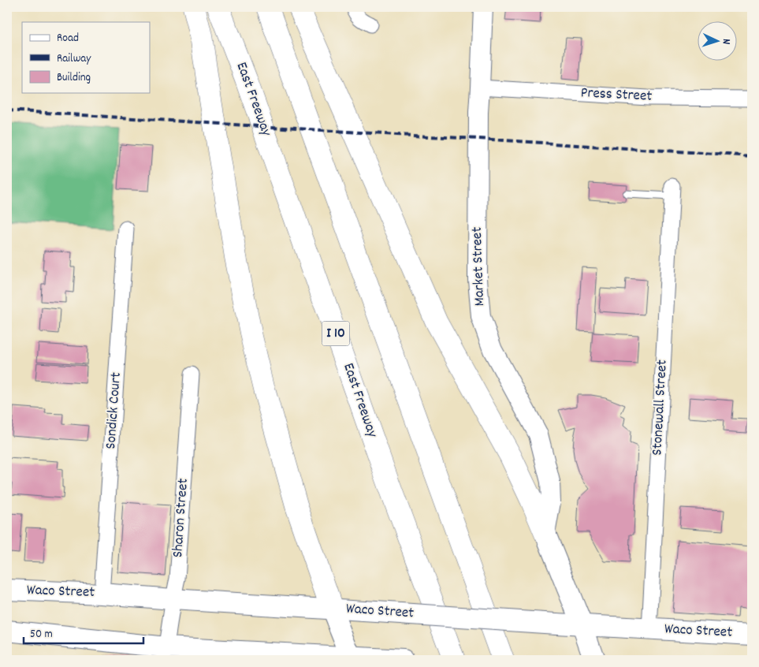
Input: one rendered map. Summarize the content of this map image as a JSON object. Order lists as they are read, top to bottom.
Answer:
{
  "streets": {
    "highway": ["East Freeway", "I 10"],
    "main road": ["Waco Street"],
    "street": [
      "Press Street",
      "Market Street",
      "Stonewall Street",
      "Sondick Court",
      "Sharon Street"
    ]
  },
  "crossings": [
    ["Press Street", "Market Street"],
    ["Stonewall Street", "Waco Street"],
    ["Sondick Court", "Waco Street"],
    ["Sharon Street", "Waco Street"]
  ],
  "legend": ["Road", "Railway", "Building"],
  "scale_bar": "50 m",
  "north": "right"
}
